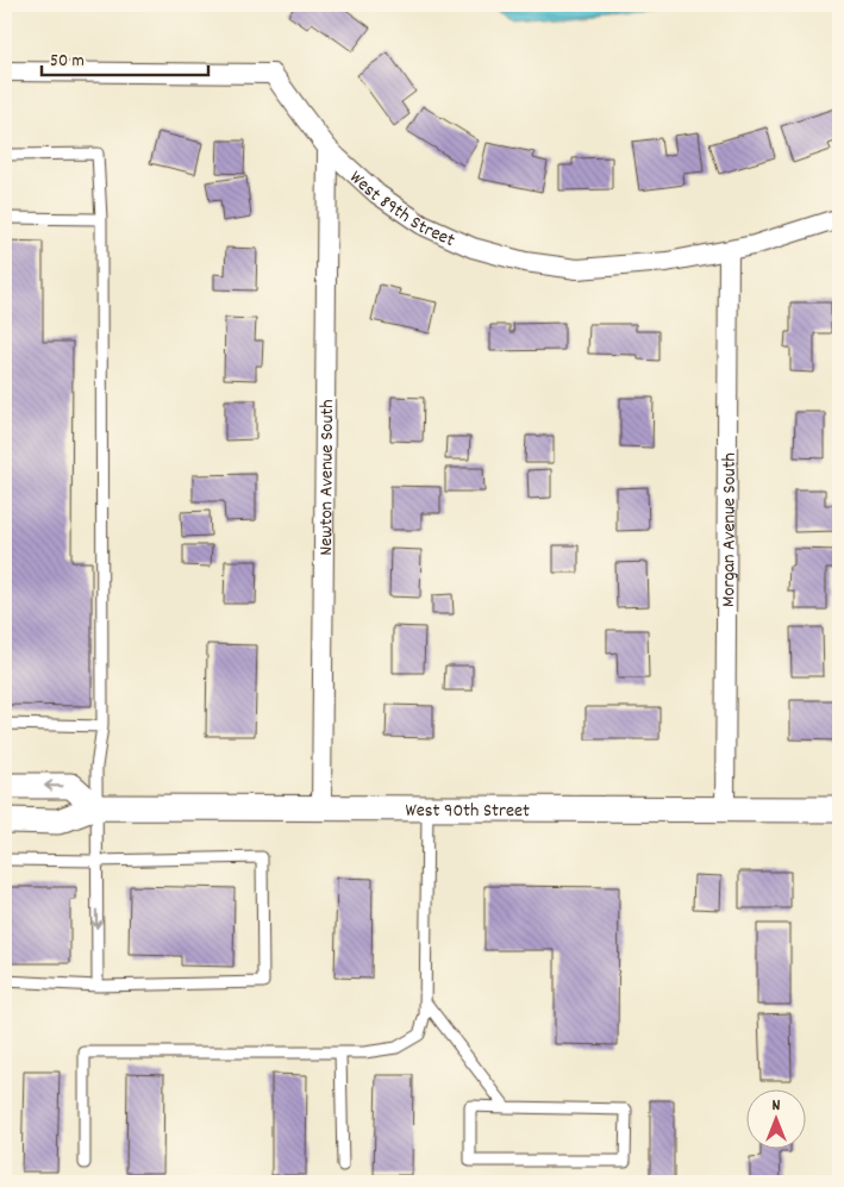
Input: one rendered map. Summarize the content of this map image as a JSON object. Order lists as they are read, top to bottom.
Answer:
{
  "streets": {
    "street": [
      "West 89th Street",
      "Newton Avenue South",
      "Morgan Avenue South",
      "West 90th Street"
    ]
  },
  "crossings": [
    ["West 89th Street", "Newton Avenue South"],
    ["West 89th Street", "Morgan Avenue South"],
    ["Newton Avenue South", "West 90th Street"],
    ["Morgan Avenue South", "West 90th Street"]
  ],
  "scale_bar": "50 m",
  "north": "top"
}
